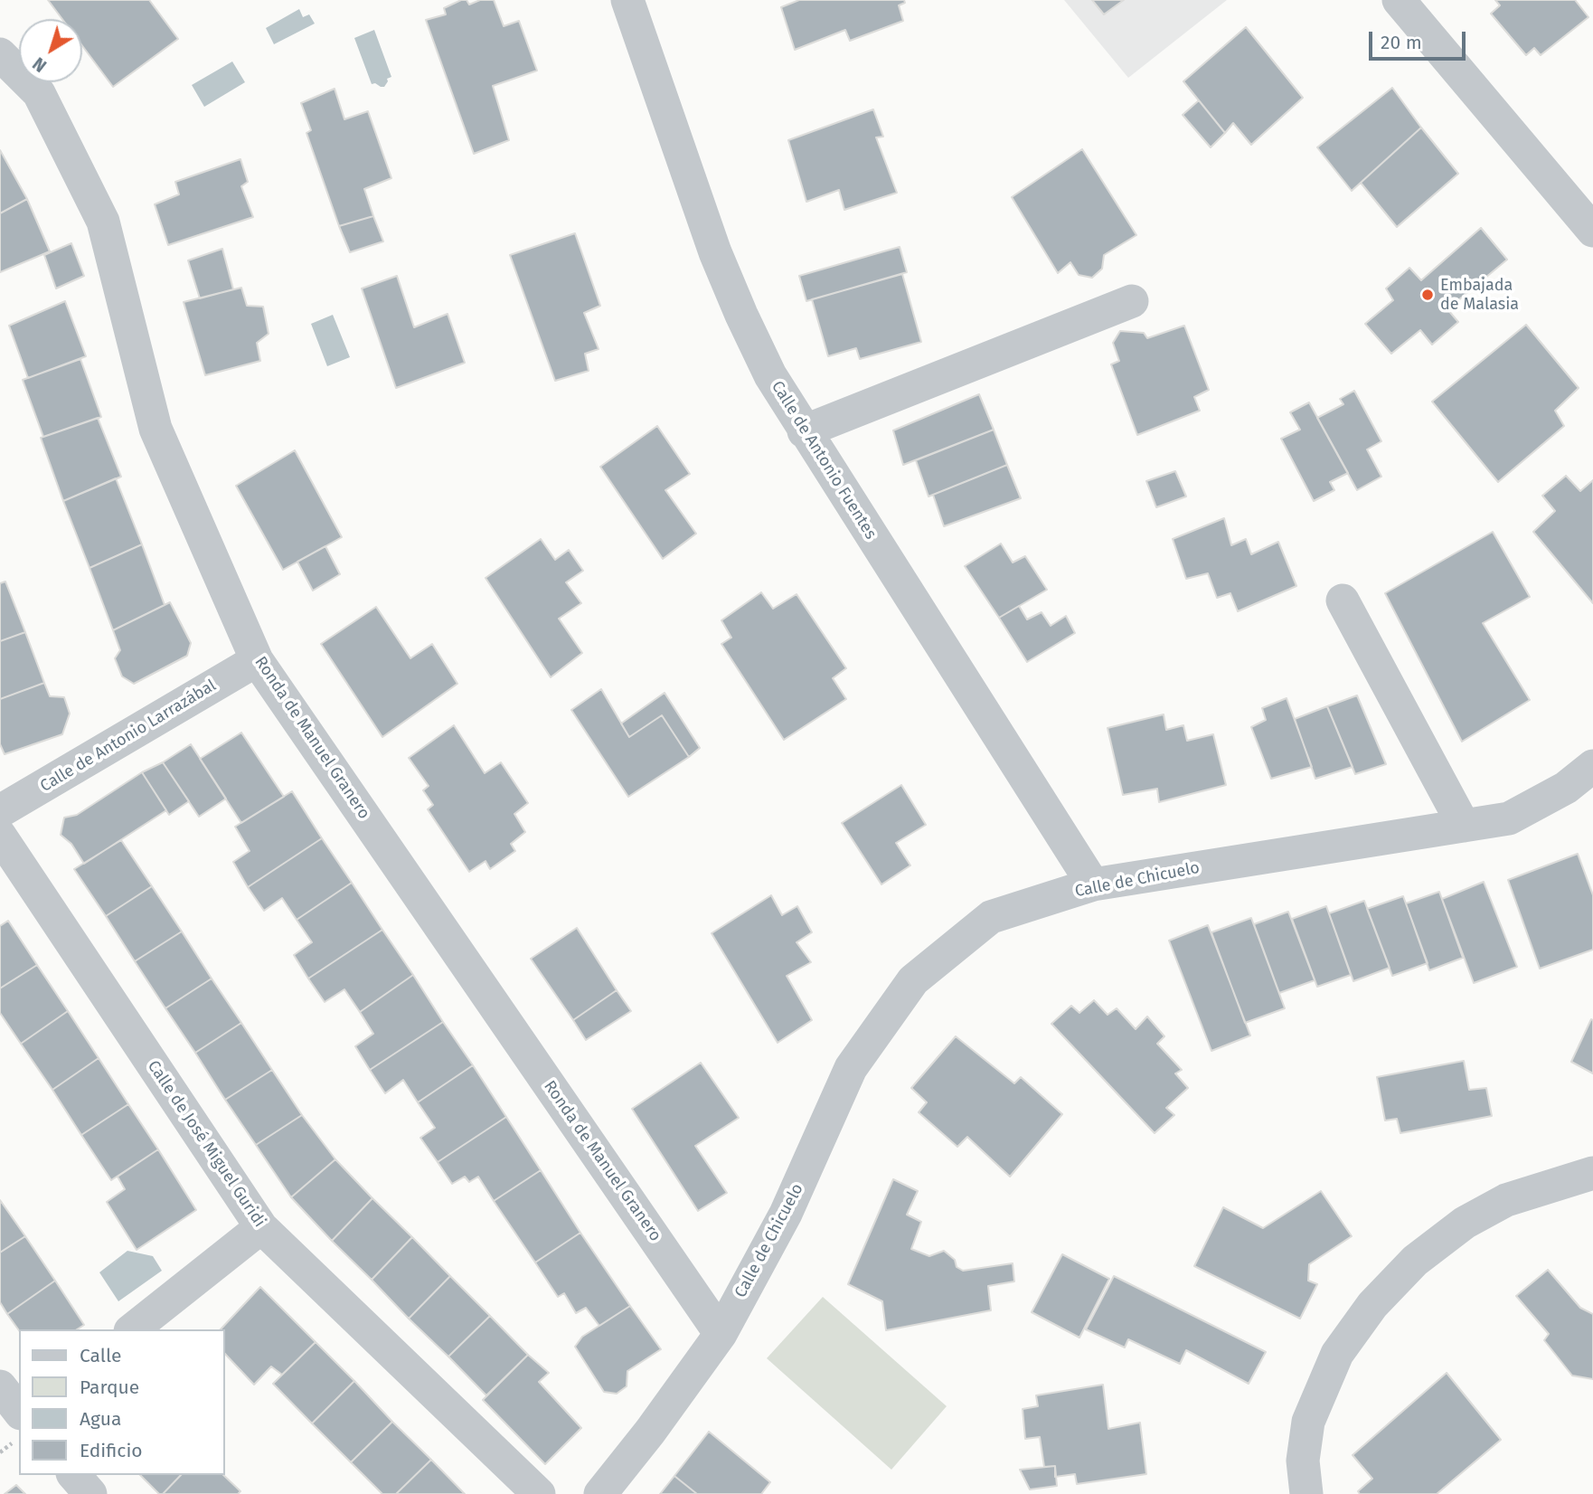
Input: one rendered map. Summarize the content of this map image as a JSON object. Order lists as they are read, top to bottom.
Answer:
{
  "streets": {
    "street": [
      "Calle de Antonio Fuentes",
      "Calle de Antonio Larrazábal",
      "Ronda de Manuel Granero",
      "Calle de Chicuelo",
      "Calle de José Miguel Guridi"
    ]
  },
  "crossings": [
    ["Calle de Antonio Fuentes", "Calle de Chicuelo"],
    ["Calle de Antonio Larrazábal", "Ronda de Manuel Granero"],
    ["Ronda de Manuel Granero", "Calle de Chicuelo"]
  ],
  "places": ["Embajada de Malasia"],
  "legend": [
    "Calle",
    "Parque",
    "Agua",
    "Edificio"
  ],
  "scale_bar": "20 m",
  "north": "bottom left"
}
